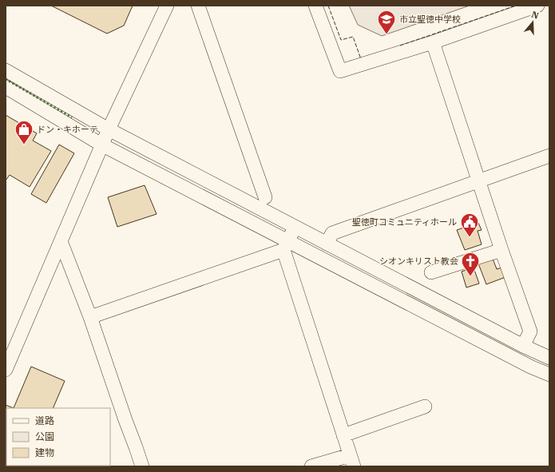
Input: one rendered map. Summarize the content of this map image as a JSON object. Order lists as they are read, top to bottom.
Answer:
{
  "places": {
    "school or university": ["市立聖徳中学校"],
    "shop": ["ドン・キホーテ"],
    "public building": ["聖徳町コミュニティホール"],
    "church": ["シオンキリスト教会"]
  },
  "legend": ["道路", "公園", "建物"],
  "north": "top"
}
